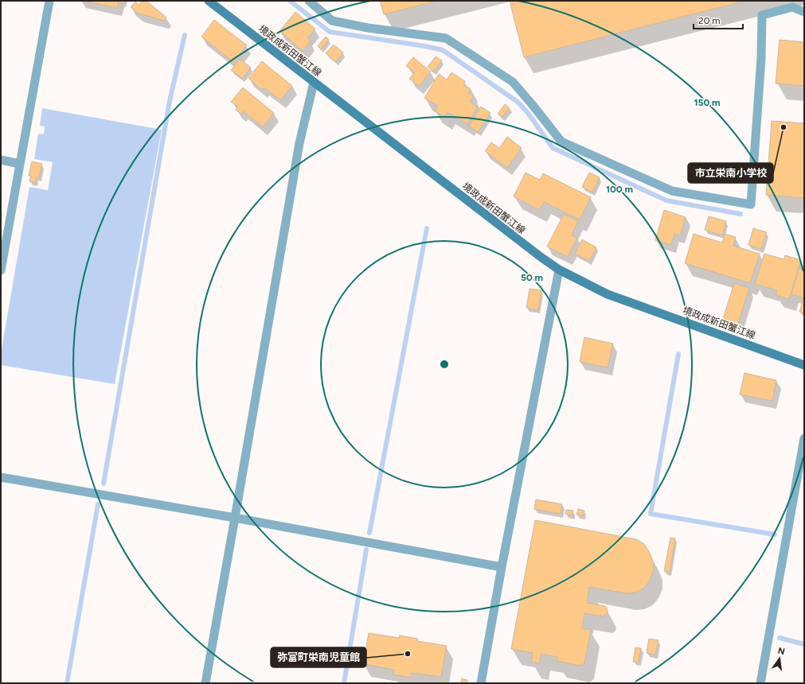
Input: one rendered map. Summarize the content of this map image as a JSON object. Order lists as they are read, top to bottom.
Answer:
{
  "streets": {
    "main road": ["境政成新田蟹江線"]
  },
  "places": ["市立栄南小学校", "弥富町栄南児童館"],
  "scale_bar": "20 m",
  "north": "top",
  "rings": ["150 m", "100 m", "50 m"]
}
